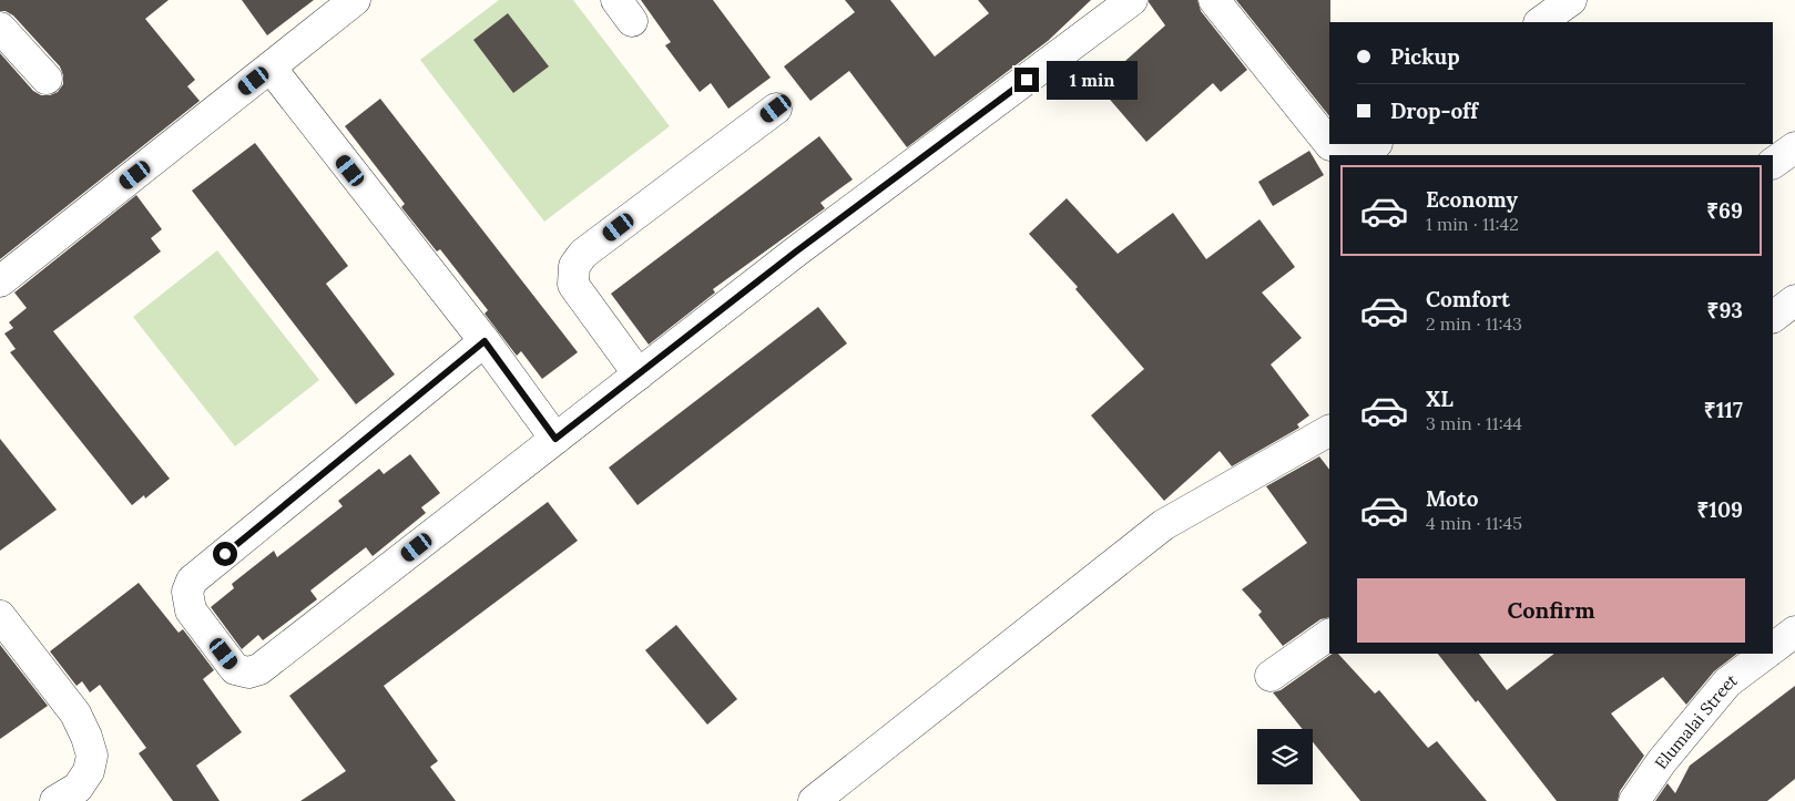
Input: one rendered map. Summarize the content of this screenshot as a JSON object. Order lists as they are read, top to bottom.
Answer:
{
  "streets": {
    "street": ["Elumalai Street"]
  },
  "page": {
    "banner": ["Pickup", "Drop-off"],
    "bubble": "1 min",
    "list": [
      {
        "name": "Economy",
        "note": "1 min · 11:42",
        "value": "₹69"
      },
      {
        "name": "Comfort",
        "note": "2 min · 11:43",
        "value": "₹93"
      },
      {
        "name": "XL",
        "note": "3 min · 11:44",
        "value": "₹117"
      },
      {
        "name": "Moto",
        "note": "4 min · 11:45",
        "value": "₹109"
      }
    ],
    "buttons": "Confirm"
  }
}
